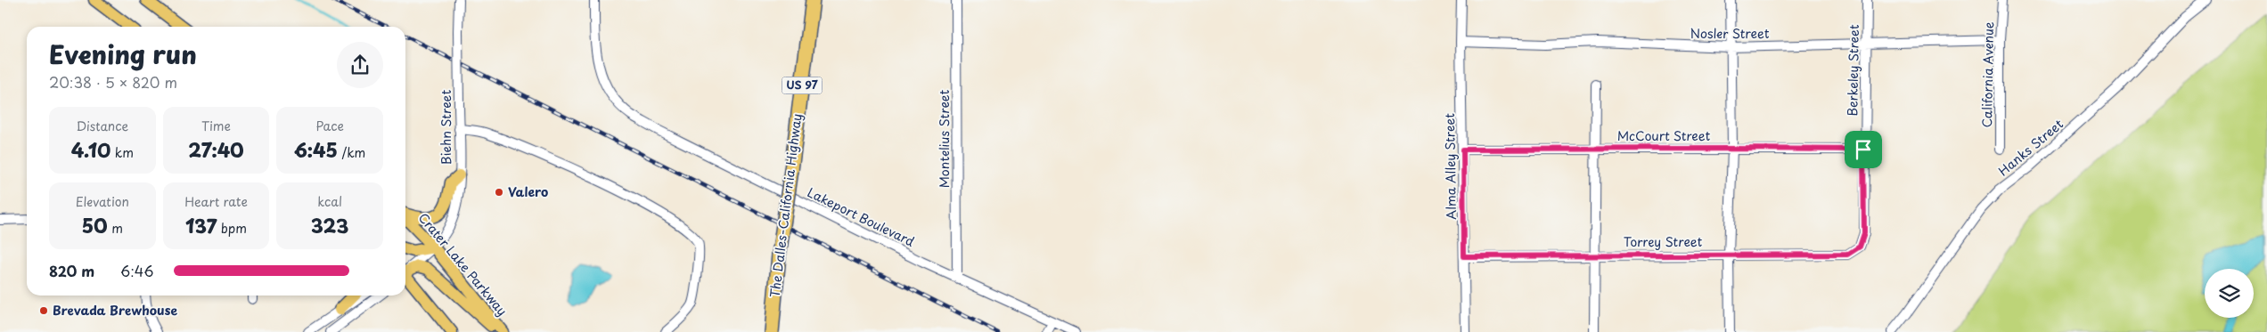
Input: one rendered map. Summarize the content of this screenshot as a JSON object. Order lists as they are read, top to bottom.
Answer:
{
  "streets": {
    "highway": ["US 97", "The Dalles-California Highway"],
    "main road": ["Crater Lake Parkway"],
    "street": [
      "Nosler Street",
      "Berkeley Street",
      "California Avenue",
      "Biehn Street",
      "McCourt Street",
      "Montelius Street",
      "Hanks Street",
      "Alma Alley Street",
      "Lakeport Boulevard",
      "Torrey Street"
    ]
  },
  "crossings": [
    ["Nosler Street", "Berkeley Street"],
    ["Nosler Street", "California Avenue"],
    ["Nosler Street", "Alma Alley Street"],
    ["Berkeley Street", "McCourt Street"],
    ["Berkeley Street", "Torrey Street"],
    ["US 97", "The Dalles-California Highway"],
    ["Biehn Street", "Crater Lake Parkway"],
    ["McCourt Street", "Alma Alley Street"],
    ["Montelius Street", "Lakeport Boulevard"],
    ["Alma Alley Street", "Torrey Street"]
  ],
  "places": ["Valero", "Brevada Brewhouse"],
  "page": {
    "heading": ["Evening run", "20:38 · 5 × 820 m"],
    "stats": [
      ["Distance", "4.10 km"],
      ["Time", "27:40"],
      ["Pace", "6:45 /km"],
      ["Elevation", "50 m"],
      ["Heart rate", "137 bpm"],
      ["kcal", "323"]
    ],
    "list": [
      {
        "name": "820 m",
        "note": "6:46"
      }
    ]
  }
}
